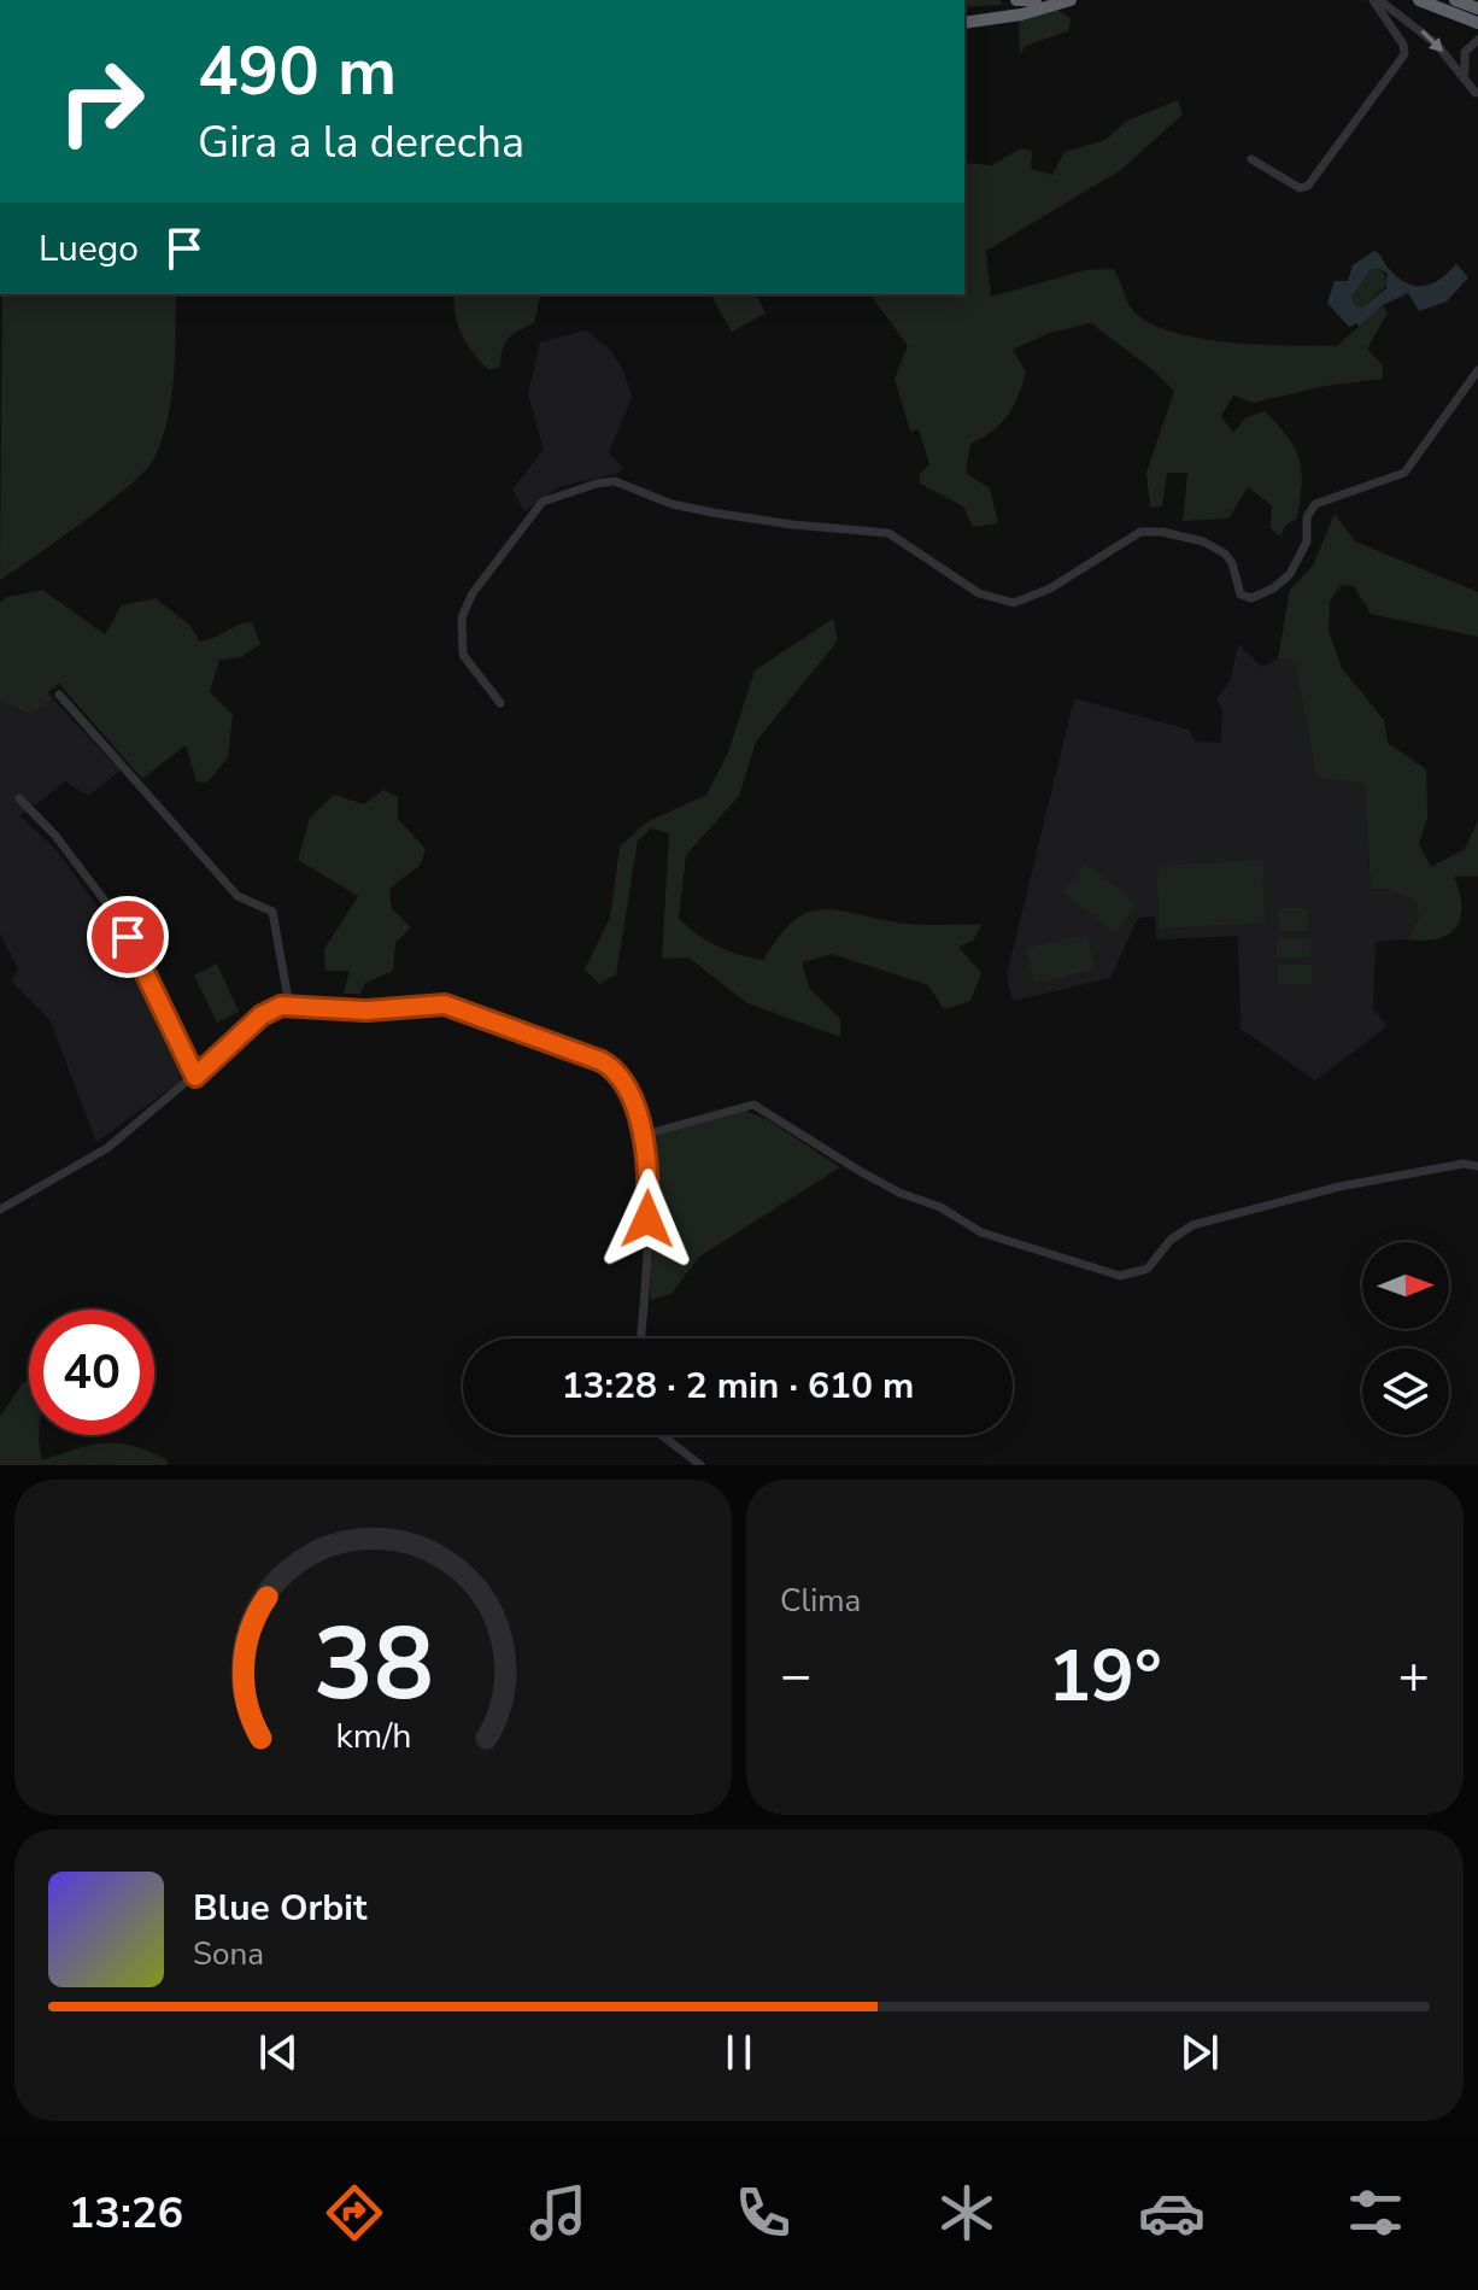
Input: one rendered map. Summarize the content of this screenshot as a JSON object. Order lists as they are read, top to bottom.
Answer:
{
  "north": "right",
  "page": {
    "turn": ["490 m", "Gira a la derecha"],
    "then": "Luego",
    "limit": "40",
    "trip": "13:28 · 2 min · 610 m",
    "tile": "Clima",
    "heat": ["−", "19°", "+"],
    "song": ["Blue Orbit", "Sona"],
    "tabs": "13:26",
    "gauge": ["38", "km/h"]
  }
}
